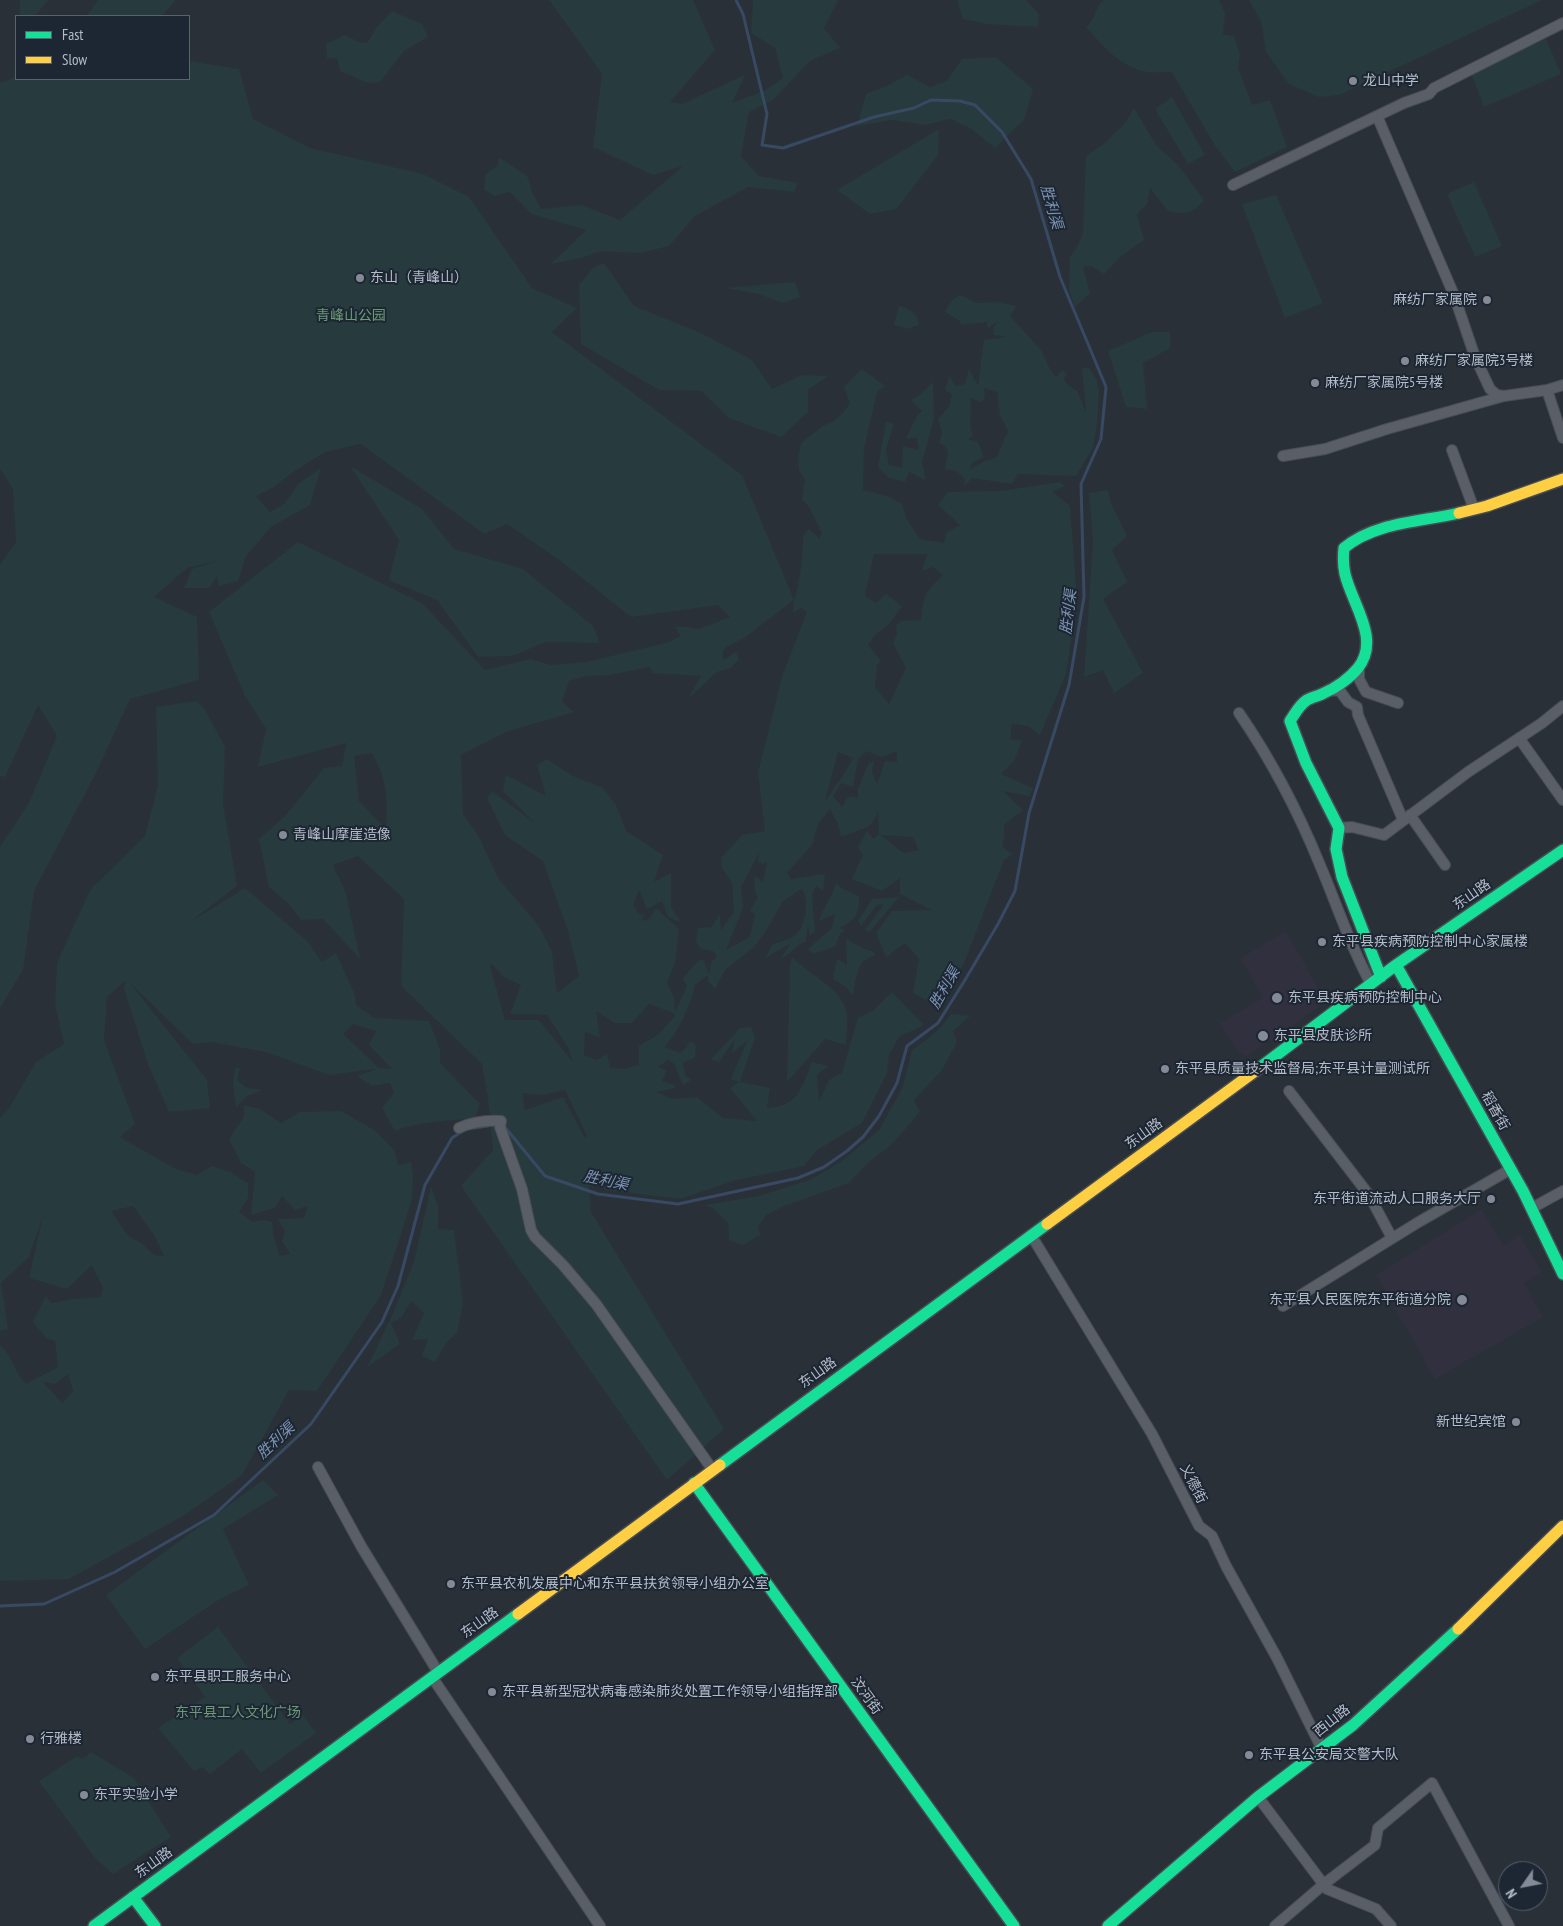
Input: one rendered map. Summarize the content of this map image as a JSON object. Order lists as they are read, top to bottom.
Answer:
{
  "streets": {
    "street": [
      "东山路",
      "稻香街",
      "义德街",
      "汶河街",
      "西山路"
    ]
  },
  "crossings": [
    ["东山路", "稻香街"],
    ["东山路", "义德街"],
    ["东山路", "汶河街"],
    ["义德街", "西山路"]
  ],
  "water": ["胜利渠"],
  "parks": ["青峰山公园", "东平县工人文化广场"],
  "places": [
    "龙山中学",
    "东山（青峰山）",
    "麻纺厂家属院",
    "麻纺厂家属院3号楼",
    "麻纺厂家属院5号楼",
    "青峰山摩崖造像",
    "东平县疾病预防控制中心家属楼",
    "东平县疾病预防控制中心",
    "东平县皮肤诊所",
    "东平县质量技术监督局;东平县计量测试所",
    "东平街道流动人口服务大厅",
    "东平县人民医院东平街道分院",
    "新世纪宾馆",
    "东平县农机发展中心和东平县扶贫领导小组办公室",
    "东平县职工服务中心",
    "东平县新型冠状病毒感染肺炎处置工作领导小组指挥部",
    "行雅楼",
    "东平县公安局交警大队",
    "东平实验小学"
  ],
  "legend": ["Fast", "Slow"],
  "north": "bottom left"
}
